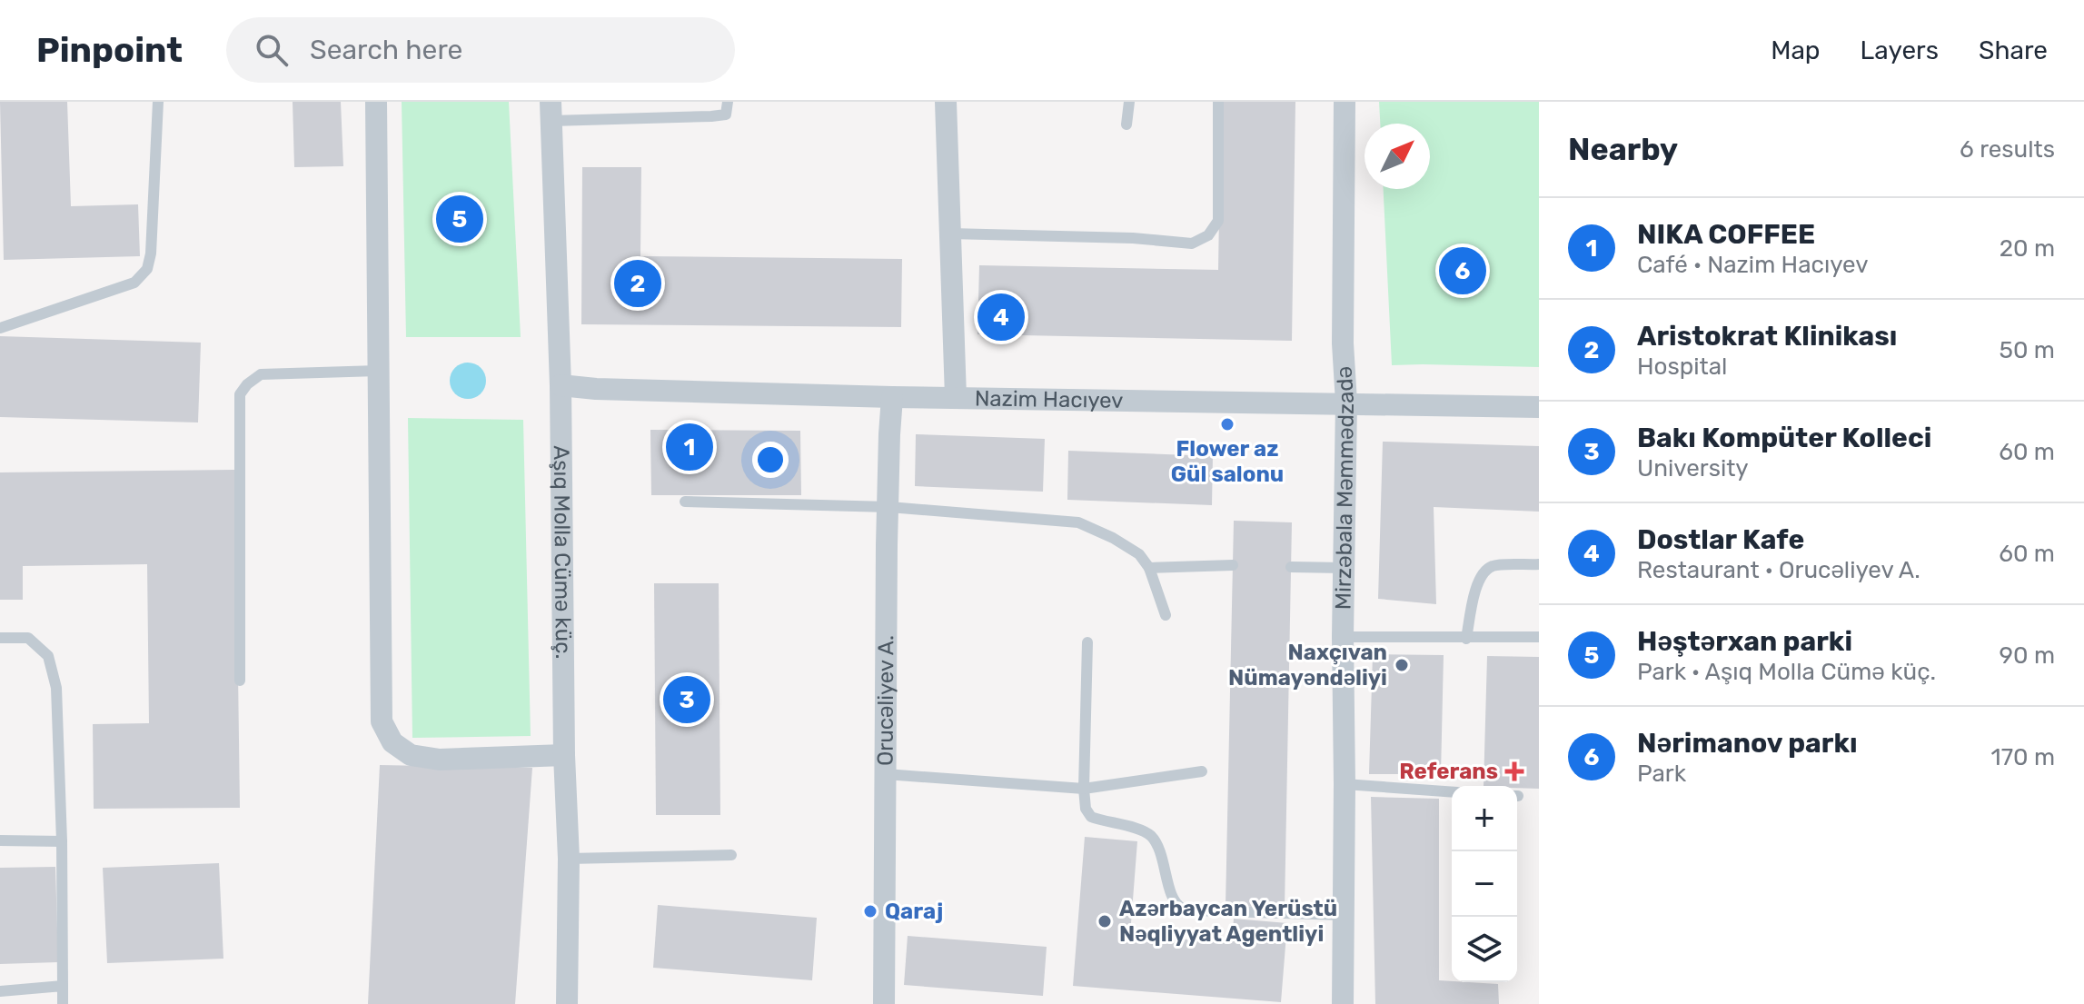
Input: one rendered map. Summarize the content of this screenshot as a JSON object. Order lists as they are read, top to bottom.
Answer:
{
  "streets": {
    "street": [
      "Nazim Hacıyev",
      "Mirzəbala Məmmədzadə",
      "Aşıq Molla Cümə küç.",
      "Orucəliyev A."
    ]
  },
  "crossings": [
    ["Nazim Hacıyev", "Mirzəbala Məmmədzadə"],
    ["Nazim Hacıyev", "Aşıq Molla Cümə küç."],
    ["Nazim Hacıyev", "Orucəliyev A."]
  ],
  "places": {
    "other": [
      "Flower az Gül salonu",
      "Naxçıvan Nümayəndəliyi",
      "Qaraj",
      "Azərbaycan Yerüstü Nəqliyyat Agentliyi"
    ],
    "health": ["Referans"]
  },
  "north": "top right",
  "page": {
    "header": "Pinpoint",
    "search": "Search here",
    "nav": ["Map", "Layers", "Share"],
    "heading": ["Nearby", "6 results"],
    "pins": [
      "5",
      "6",
      "2",
      "4",
      "1",
      "3"
    ],
    "list": [
      {
        "mark": "1",
        "name": "NIKA COFFEE",
        "note": "Café · Nazim Hacıyev",
        "value": "20 m"
      },
      {
        "mark": "2",
        "name": "Aristokrat Klinikası",
        "note": "Hospital",
        "value": "50 m"
      },
      {
        "mark": "3",
        "name": "Bakı Kompüter Kolleci",
        "note": "University",
        "value": "60 m"
      },
      {
        "mark": "4",
        "name": "Dostlar Kafe",
        "note": "Restaurant · Orucəliyev A.",
        "value": "60 m"
      },
      {
        "mark": "5",
        "name": "Həştərxan parki",
        "note": "Park · Aşıq Molla Cümə küç.",
        "value": "90 m"
      },
      {
        "mark": "6",
        "name": "Nərimanov parkı",
        "note": "Park",
        "value": "170 m"
      }
    ],
    "map_buttons": ["+", "−"]
  }
}
